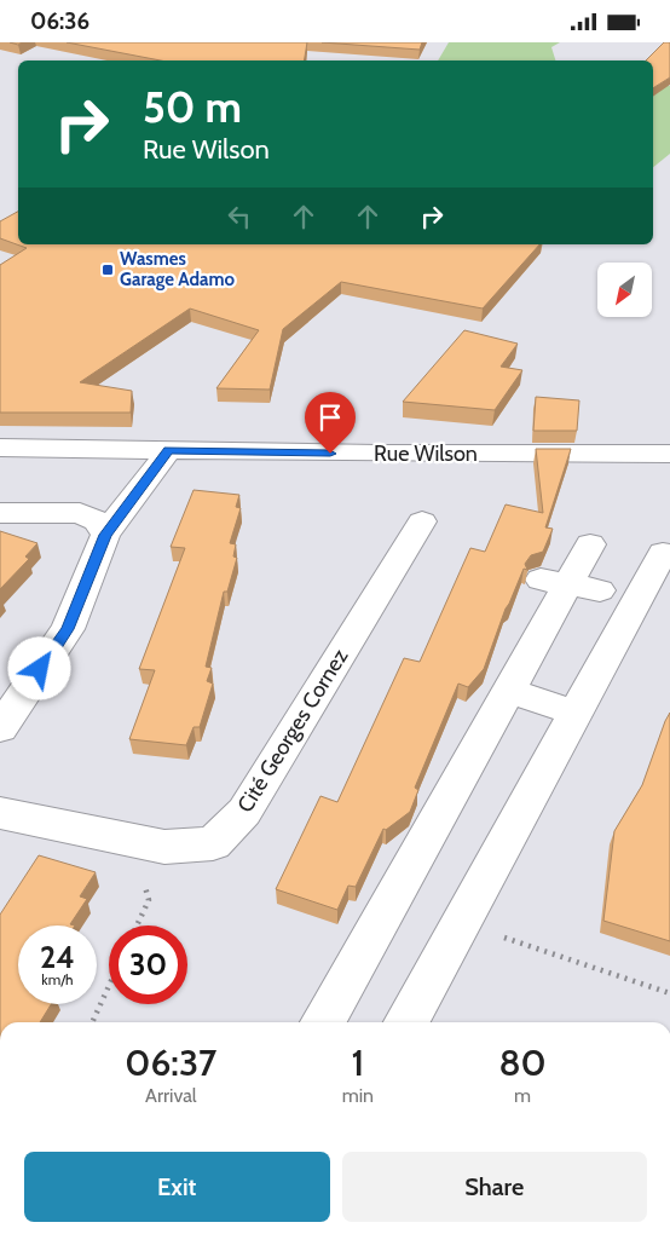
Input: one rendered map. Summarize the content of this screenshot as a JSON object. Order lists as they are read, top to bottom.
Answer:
{
  "streets": {
    "street": ["Rue Wilson", "Cité Georges Cornez"]
  },
  "places": {
    "transit": ["Wasmes Garage Adamo"]
  },
  "north": "bottom left",
  "page": {
    "status": "06:36",
    "turn": ["50 m", "Rue Wilson"],
    "speed": "24 km/h",
    "limit": "30",
    "eta": [
      "06:37",
      "Arrival",
      "1",
      "min",
      "80",
      "m"
    ],
    "buttons": ["Exit", "Share"]
  }
}
